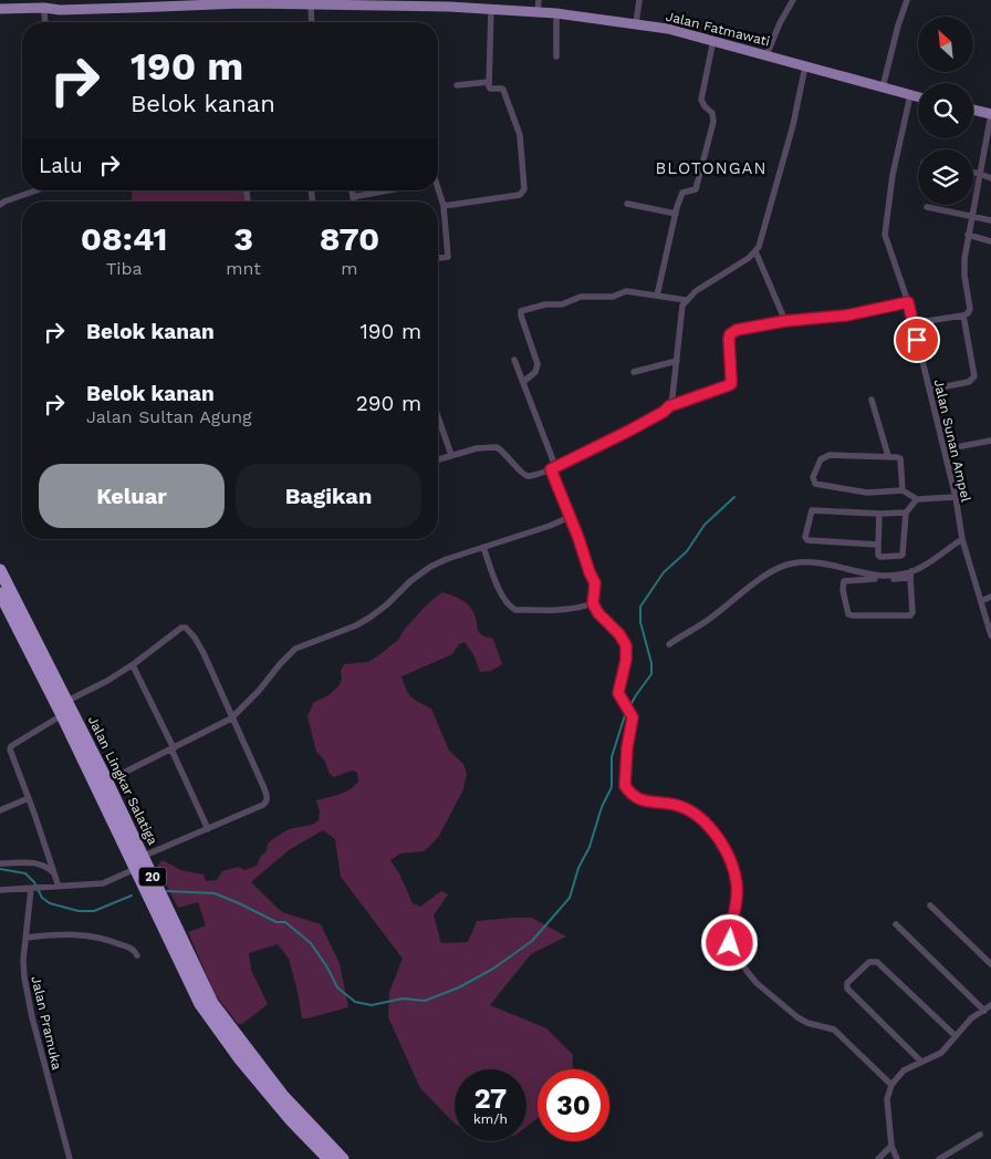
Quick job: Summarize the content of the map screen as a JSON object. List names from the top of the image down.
{
  "streets": {
    "highway": ["Jalan Lingkar Salatiga", "20"],
    "main road": ["Jalan Fatmawati"],
    "street": ["Jalan Sunan Ampel", "Jalan Pramuka"]
  },
  "crossings": [
    ["Jalan Fatmawati", "Jalan Sunan Ampel"]
  ],
  "districts": ["BLOTONGAN"],
  "north": "top left",
  "page": {
    "turn": ["190 m", "Belok kanan"],
    "then": "Lalu",
    "eta": [
      "08:41",
      "Tiba",
      "3",
      "mnt",
      "870",
      "m"
    ],
    "list": [
      {
        "name": "Belok kanan",
        "value": "190 m"
      },
      {
        "name": "Belok kanan",
        "note": "Jalan Sultan Agung",
        "value": "290 m"
      }
    ],
    "buttons": ["Keluar", "Bagikan"],
    "speed": "27 km/h",
    "limit": "30"
  }
}
